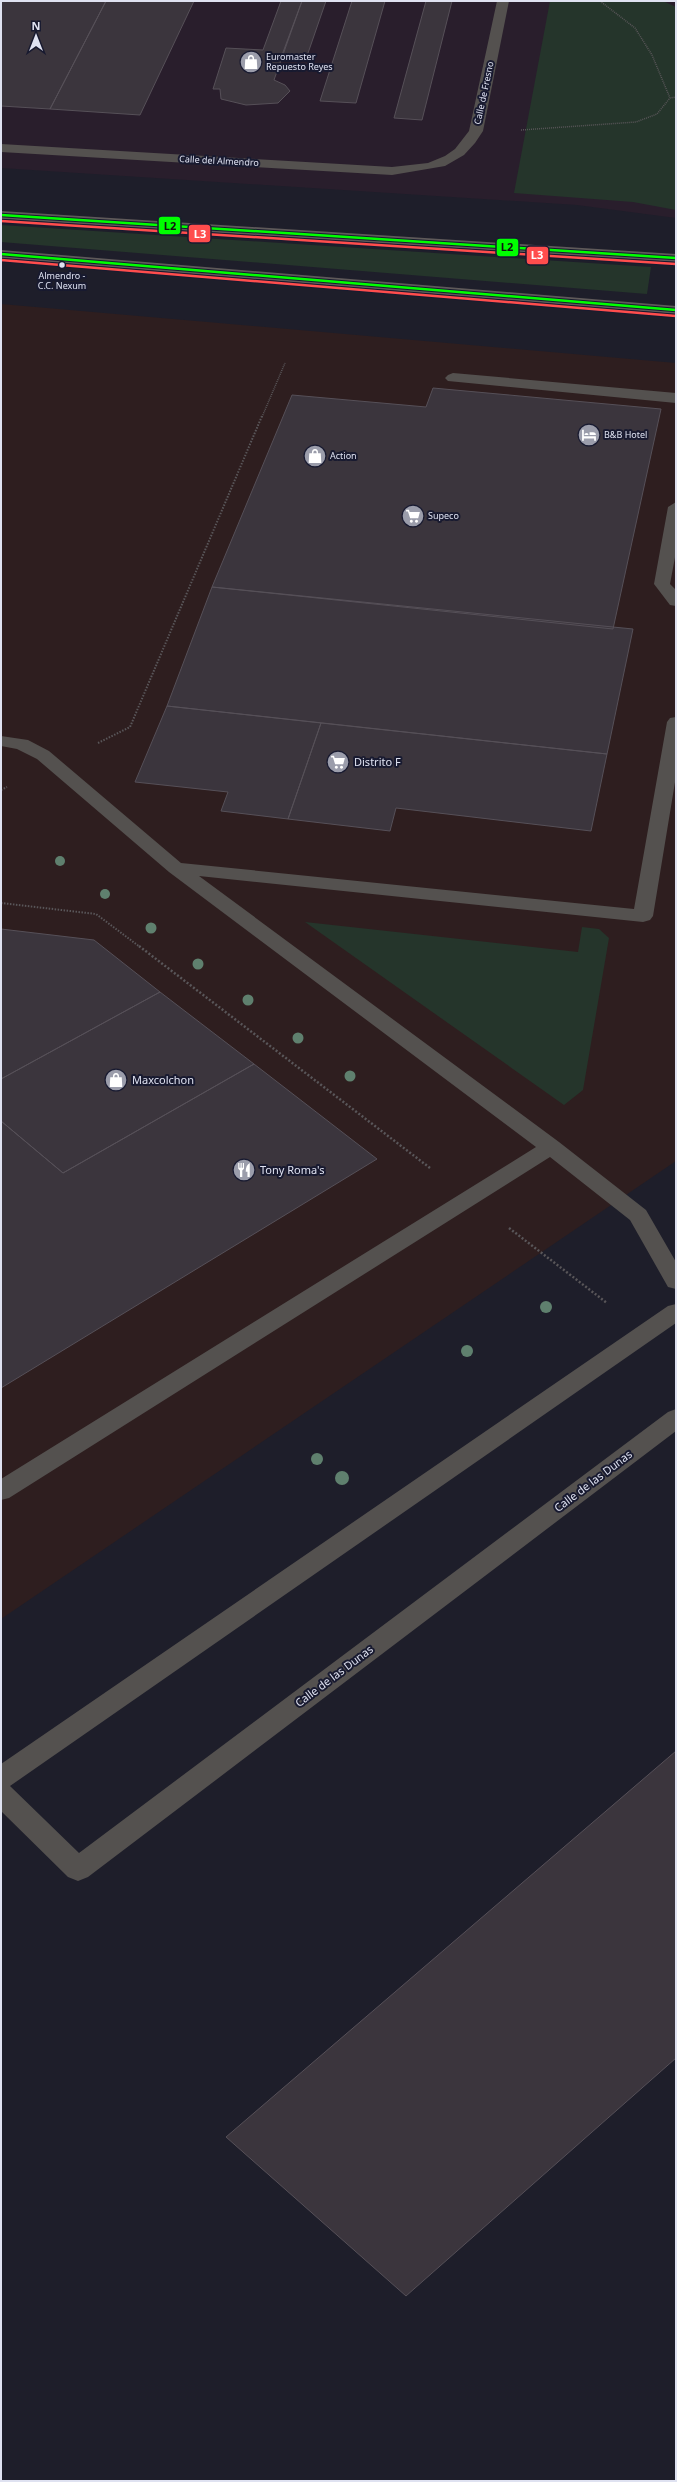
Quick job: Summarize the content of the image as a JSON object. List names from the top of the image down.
{
  "streets": {
    "street": ["Calle de Fresno", "Calle del Almendro", "Calle de las Dunas"]
  },
  "crossings": [
    ["Calle de Fresno", "Calle del Almendro"]
  ],
  "places": {
    "shop": ["Euromaster Repuesto Reyes", "Action", "Maxcolchon"],
    "other": ["Almendro - C.C. Nexum"],
    "hotel": ["B&B Hotel"],
    "supermarket": ["Supeco", "Distrito F"],
    "restaurant": ["Tony Roma's"]
  },
  "lines": ["transit line L2", "transit line L3"],
  "north": "top"
}
